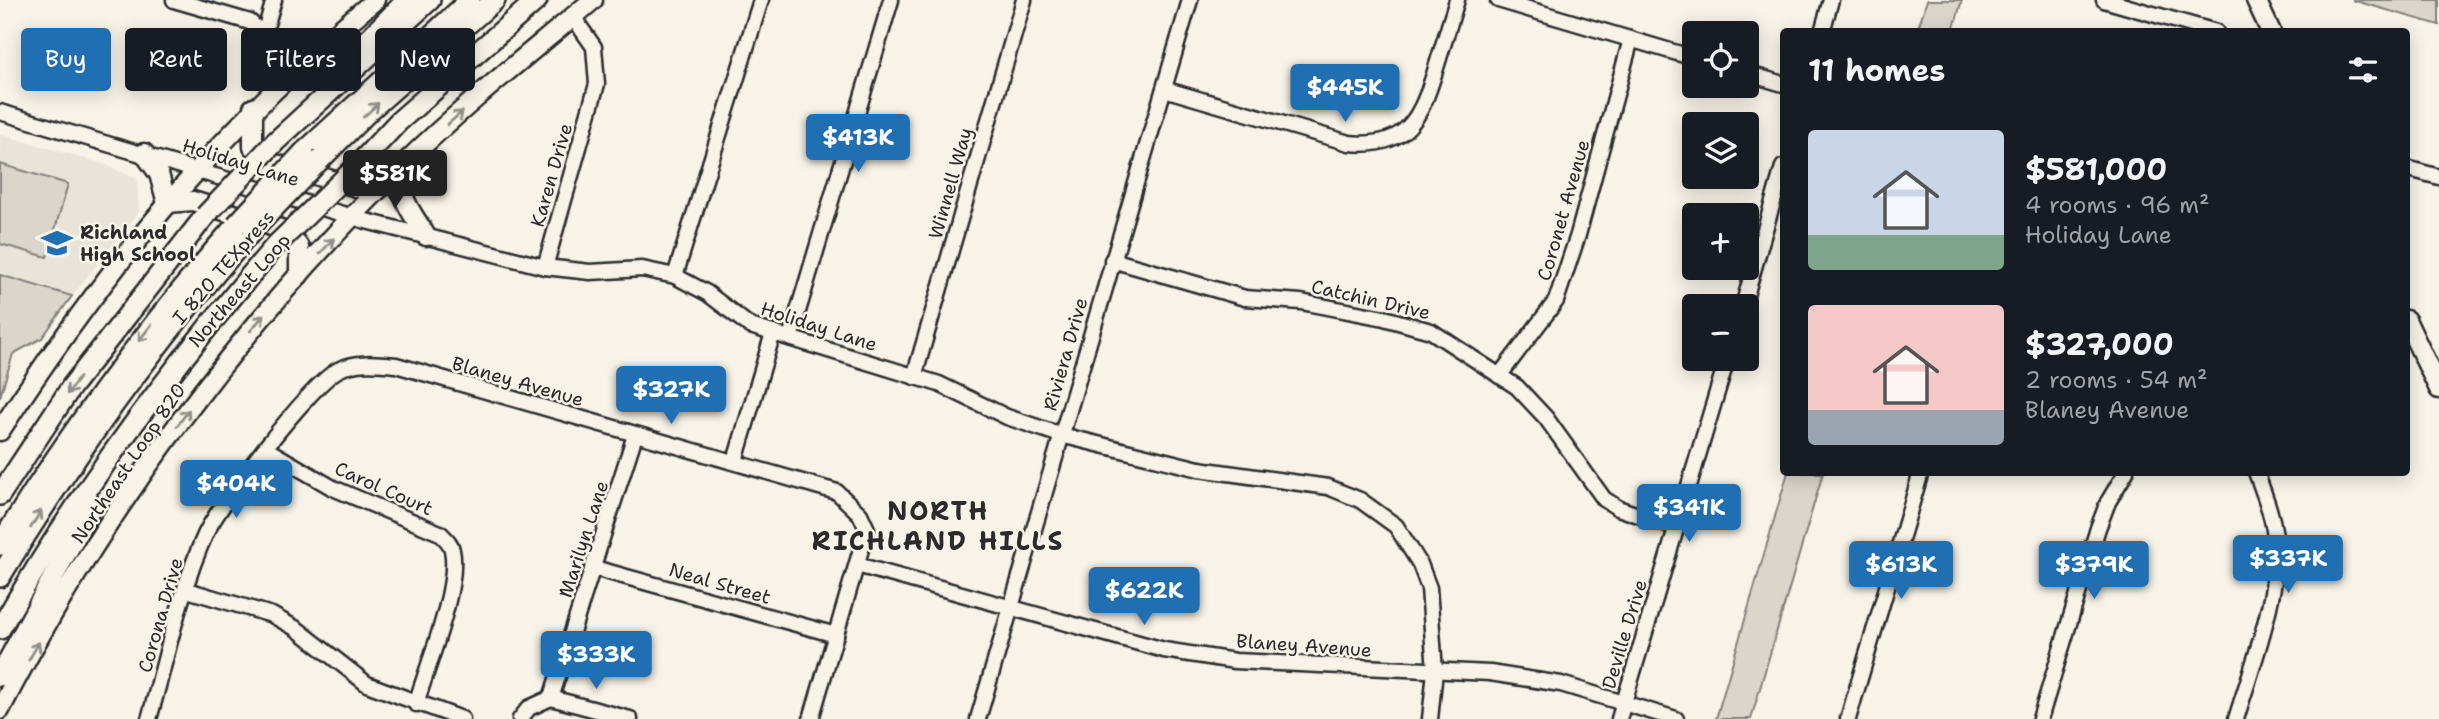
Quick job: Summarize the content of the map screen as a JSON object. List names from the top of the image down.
{
  "streets": {
    "highway": ["I 820 TEXpress", "Northeast Loop"],
    "main road": ["Northeast Loop 820"],
    "street": [
      "Holiday Lane",
      "Karen Drive",
      "Winnell Way",
      "Coronet Avenue",
      "Catchin Drive",
      "Riviera Drive",
      "Blaney Avenue",
      "Carol Court",
      "Marilyn Lane",
      "Neal Street",
      "Corona Drive",
      "Deville Drive"
    ]
  },
  "crossings": [
    ["Holiday Lane", "Karen Drive"],
    ["Holiday Lane", "Winnell Way"],
    ["Holiday Lane", "Riviera Drive"],
    ["Holiday Lane", "Blaney Avenue"],
    ["Holiday Lane", "Northeast Loop 820"],
    ["Karen Drive", "Northeast Loop 820"],
    ["Coronet Avenue", "Catchin Drive"],
    ["Catchin Drive", "Riviera Drive"],
    ["Catchin Drive", "Deville Drive"],
    ["Riviera Drive", "Blaney Avenue"],
    ["Blaney Avenue", "Marilyn Lane"],
    ["Blaney Avenue", "Corona Drive"],
    ["Blaney Avenue", "Deville Drive"],
    ["Carol Court", "Corona Drive"],
    ["Marilyn Lane", "Neal Street"]
  ],
  "districts": ["NORTH RICHLAND HILLS"],
  "places": {
    "school or university": ["Richland High School"]
  },
  "page": {
    "map_buttons": ["+", "−"],
    "chip": [
      "Buy",
      "Rent",
      "Filters",
      "New"
    ],
    "heading": "11 homes",
    "price": [
      "$445K",
      "$413K",
      "$581K",
      "$327K",
      "$404K",
      "$341K",
      "$337K",
      "$613K",
      "$379K",
      "$622K",
      "$333K"
    ],
    "list": [
      {
        "name": "$581,000",
        "note": "4 rooms · 96 m² · Holiday Lane"
      },
      {
        "name": "$327,000",
        "note": "2 rooms · 54 m² · Blaney Avenue"
      }
    ]
  }
}
